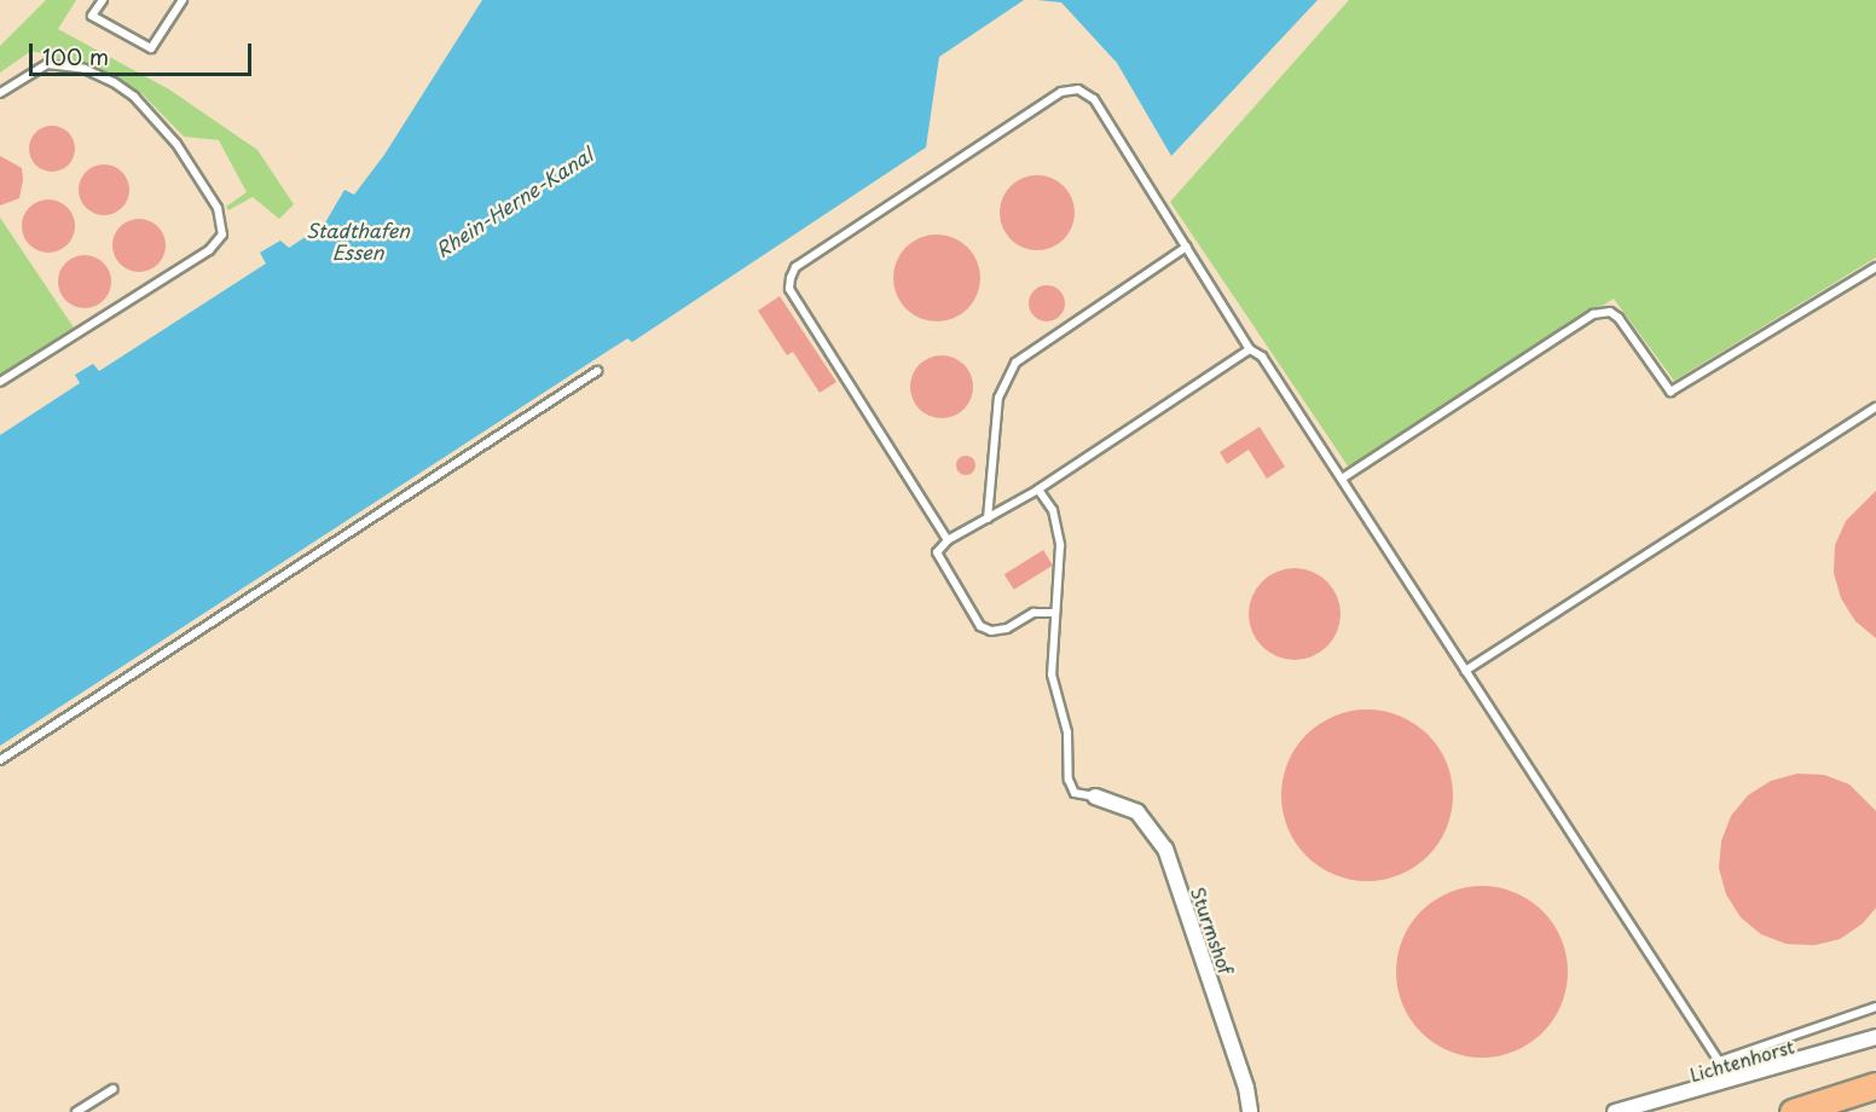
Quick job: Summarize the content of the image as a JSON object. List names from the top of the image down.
{
  "streets": {
    "street": ["Sturmshof", "Lichtenhorst"]
  },
  "water": ["Rhein-Herne-Kanal", "Stadthafen Essen"],
  "scale_bar": "100 m"
}
